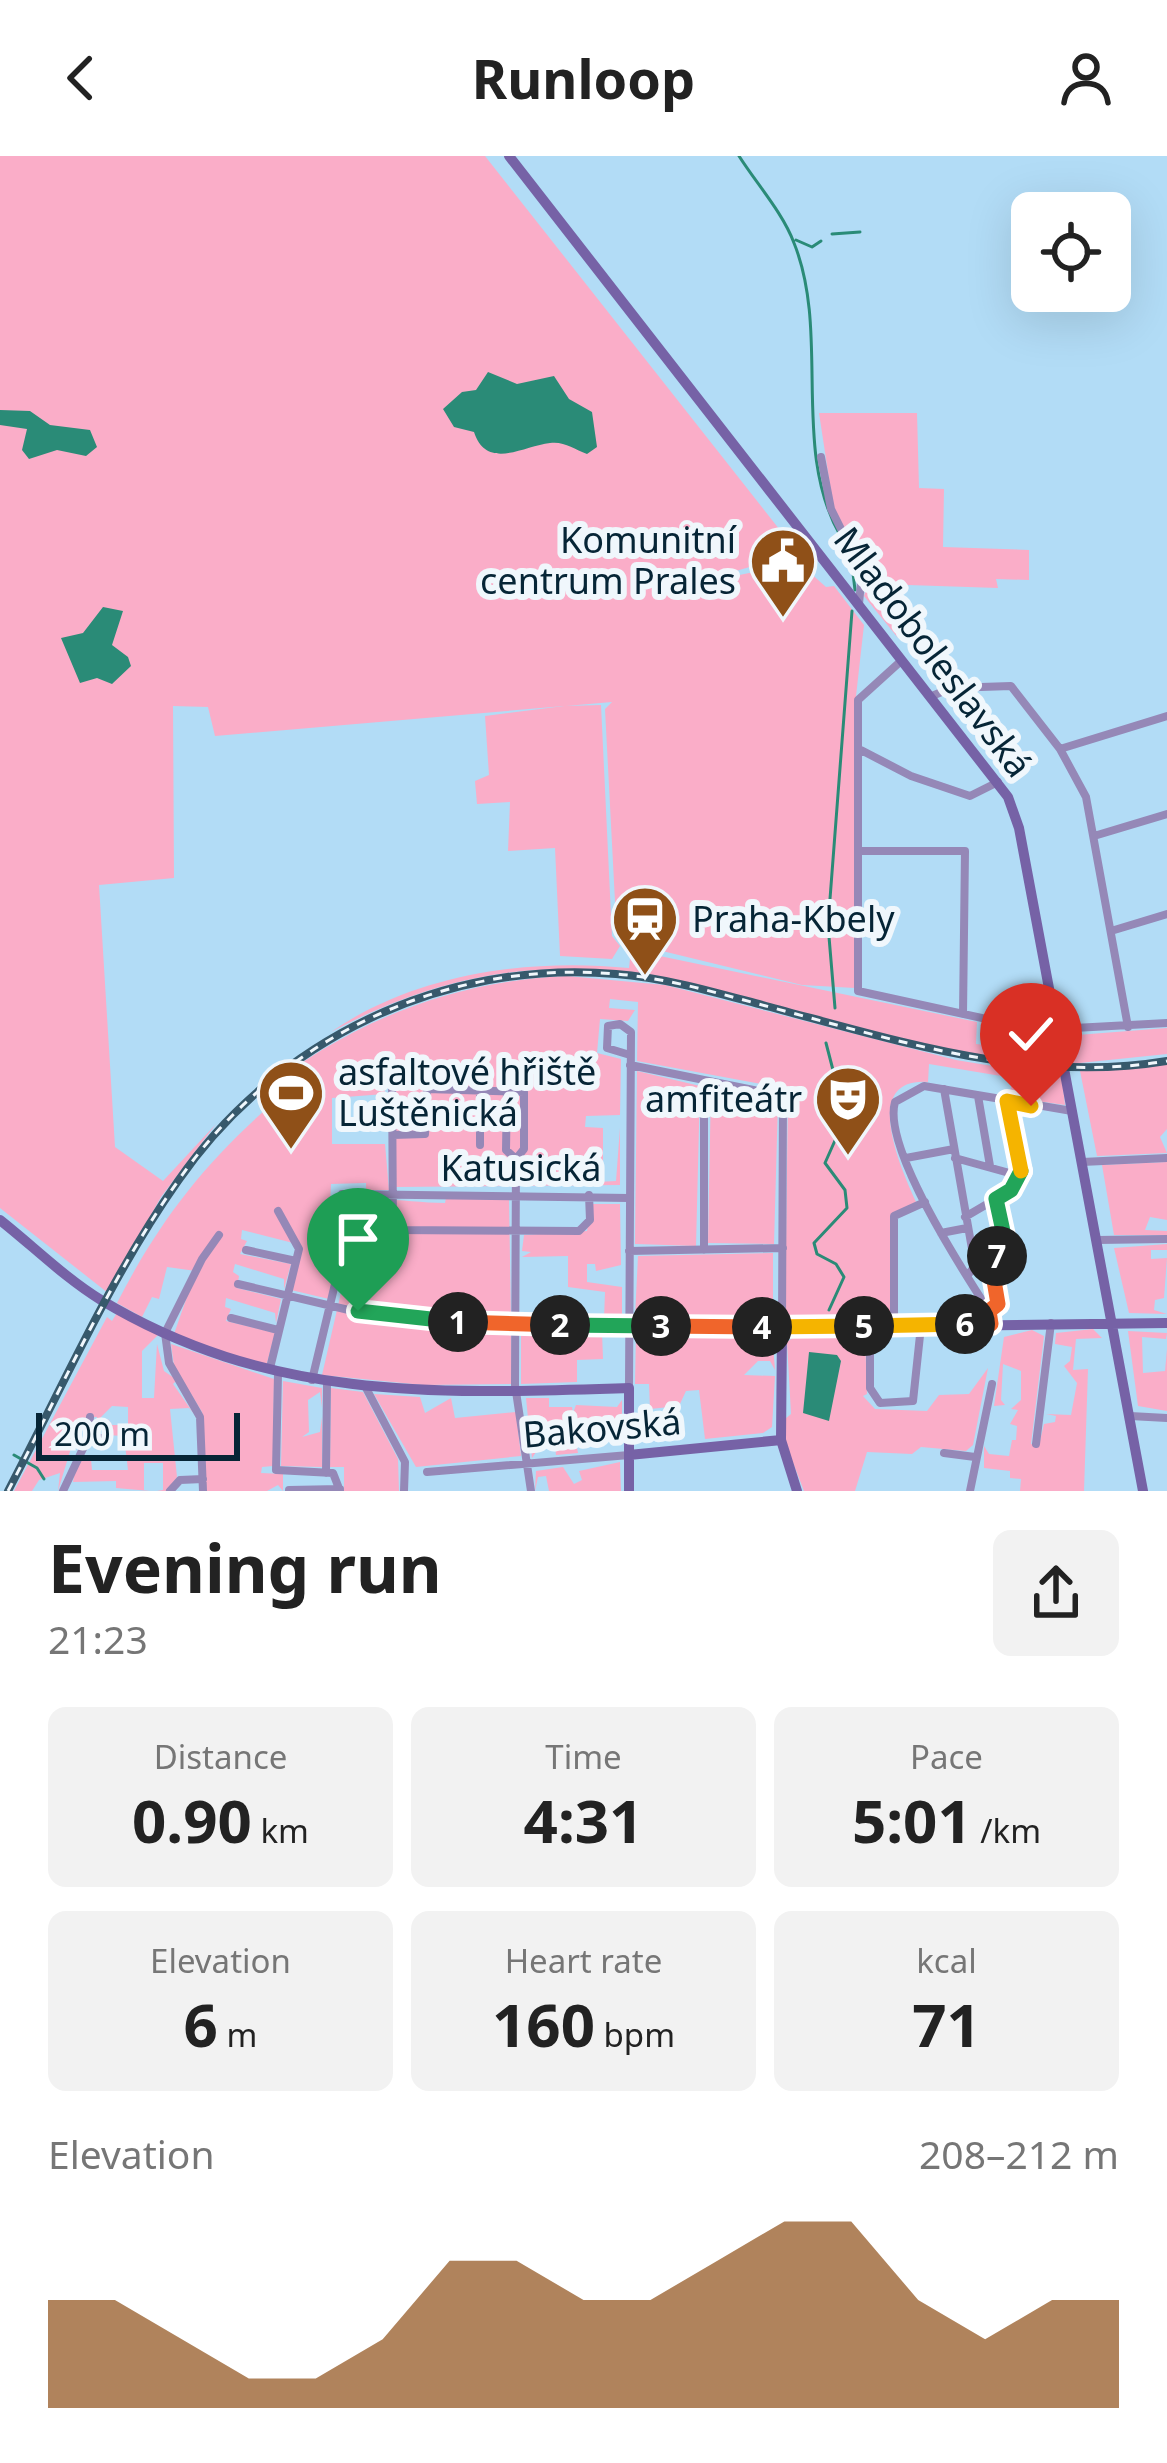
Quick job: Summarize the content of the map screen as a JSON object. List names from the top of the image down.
{
  "streets": {
    "main road": ["Mladoboleslavská", "Bakovská"],
    "street": ["Katusická"]
  },
  "places": {
    "public building": ["Komunitní centrum Prales"],
    "station": ["Praha-Kbely"],
    "sports": ["asfaltové hřiště Luštěnická"],
    "theatre": ["amfiteátr"]
  },
  "scale_bar": "200 m",
  "page": {
    "header": "Runloop",
    "pins": [
      "7",
      "1",
      "6",
      "2",
      "3",
      "5",
      "4"
    ],
    "scale": "200 m",
    "heading": ["Evening run", "21:23"],
    "stats": [
      ["Distance", "0.90 km"],
      ["Time", "4:31"],
      ["Pace", "5:01 /km"],
      ["Elevation", "6 m"],
      ["Heart rate", "160 bpm"],
      ["kcal", "71"]
    ],
    "chart": ["Elevation", "208–212 m"]
  }
}
